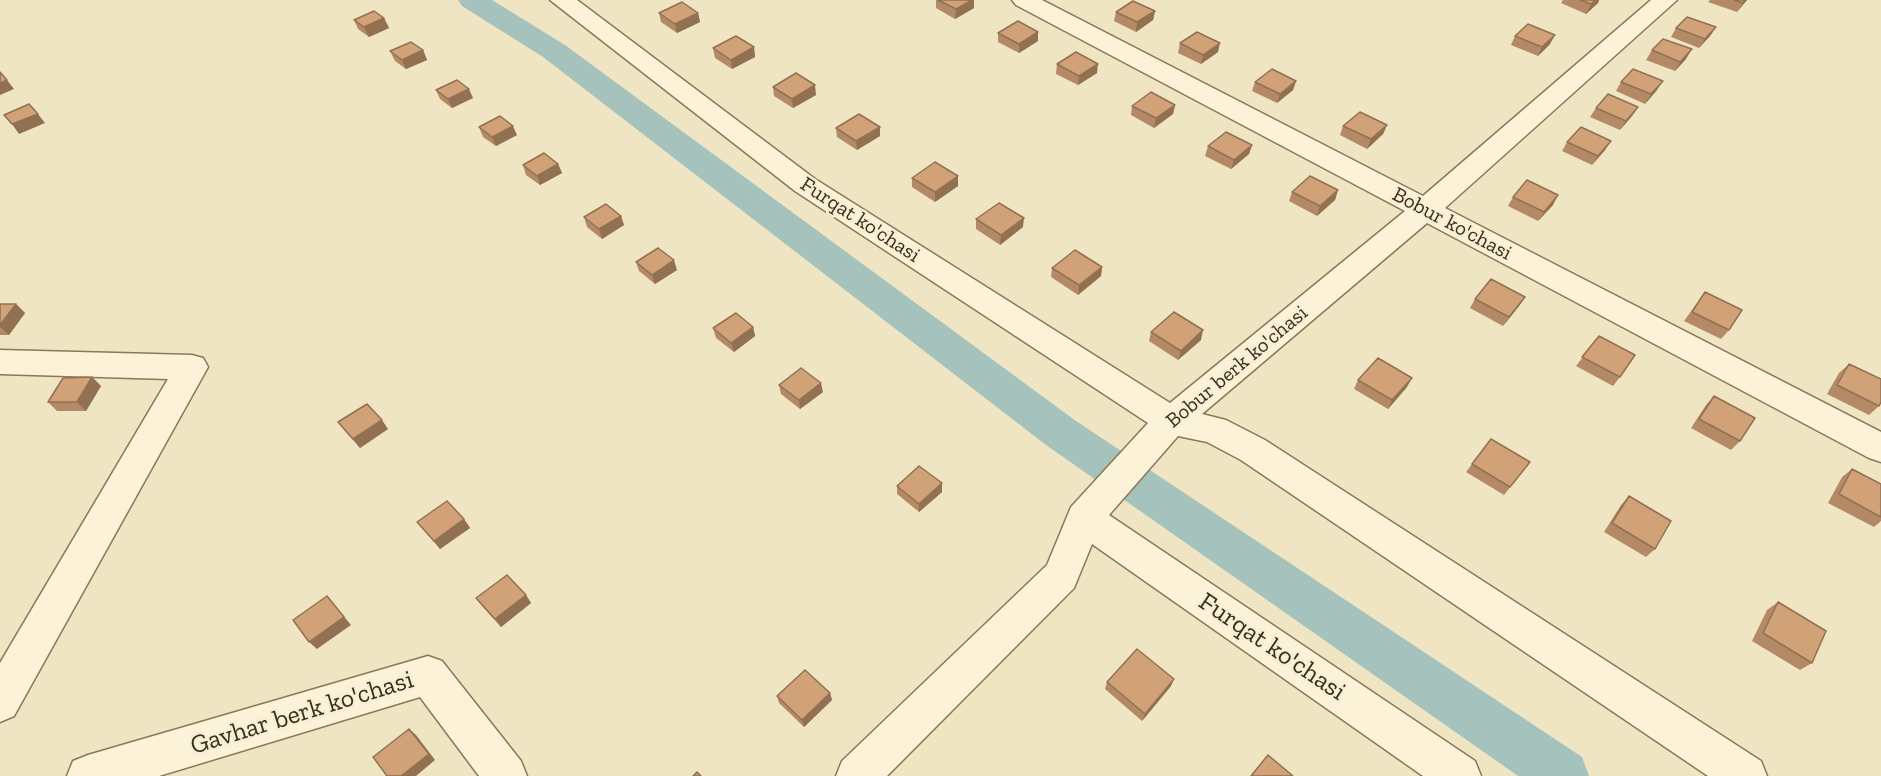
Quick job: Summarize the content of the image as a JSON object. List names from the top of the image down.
{
  "streets": {
    "street": [
      "Furqat ko'chasi",
      "Bobur ko'chasi",
      "Bobur berk ko'chasi",
      "Gavhar berk ko'chasi"
    ]
  },
  "crossings": [
    ["Furqat ko'chasi", "Bobur berk ko'chasi"],
    ["Bobur ko'chasi", "Bobur berk ko'chasi"]
  ]
}
